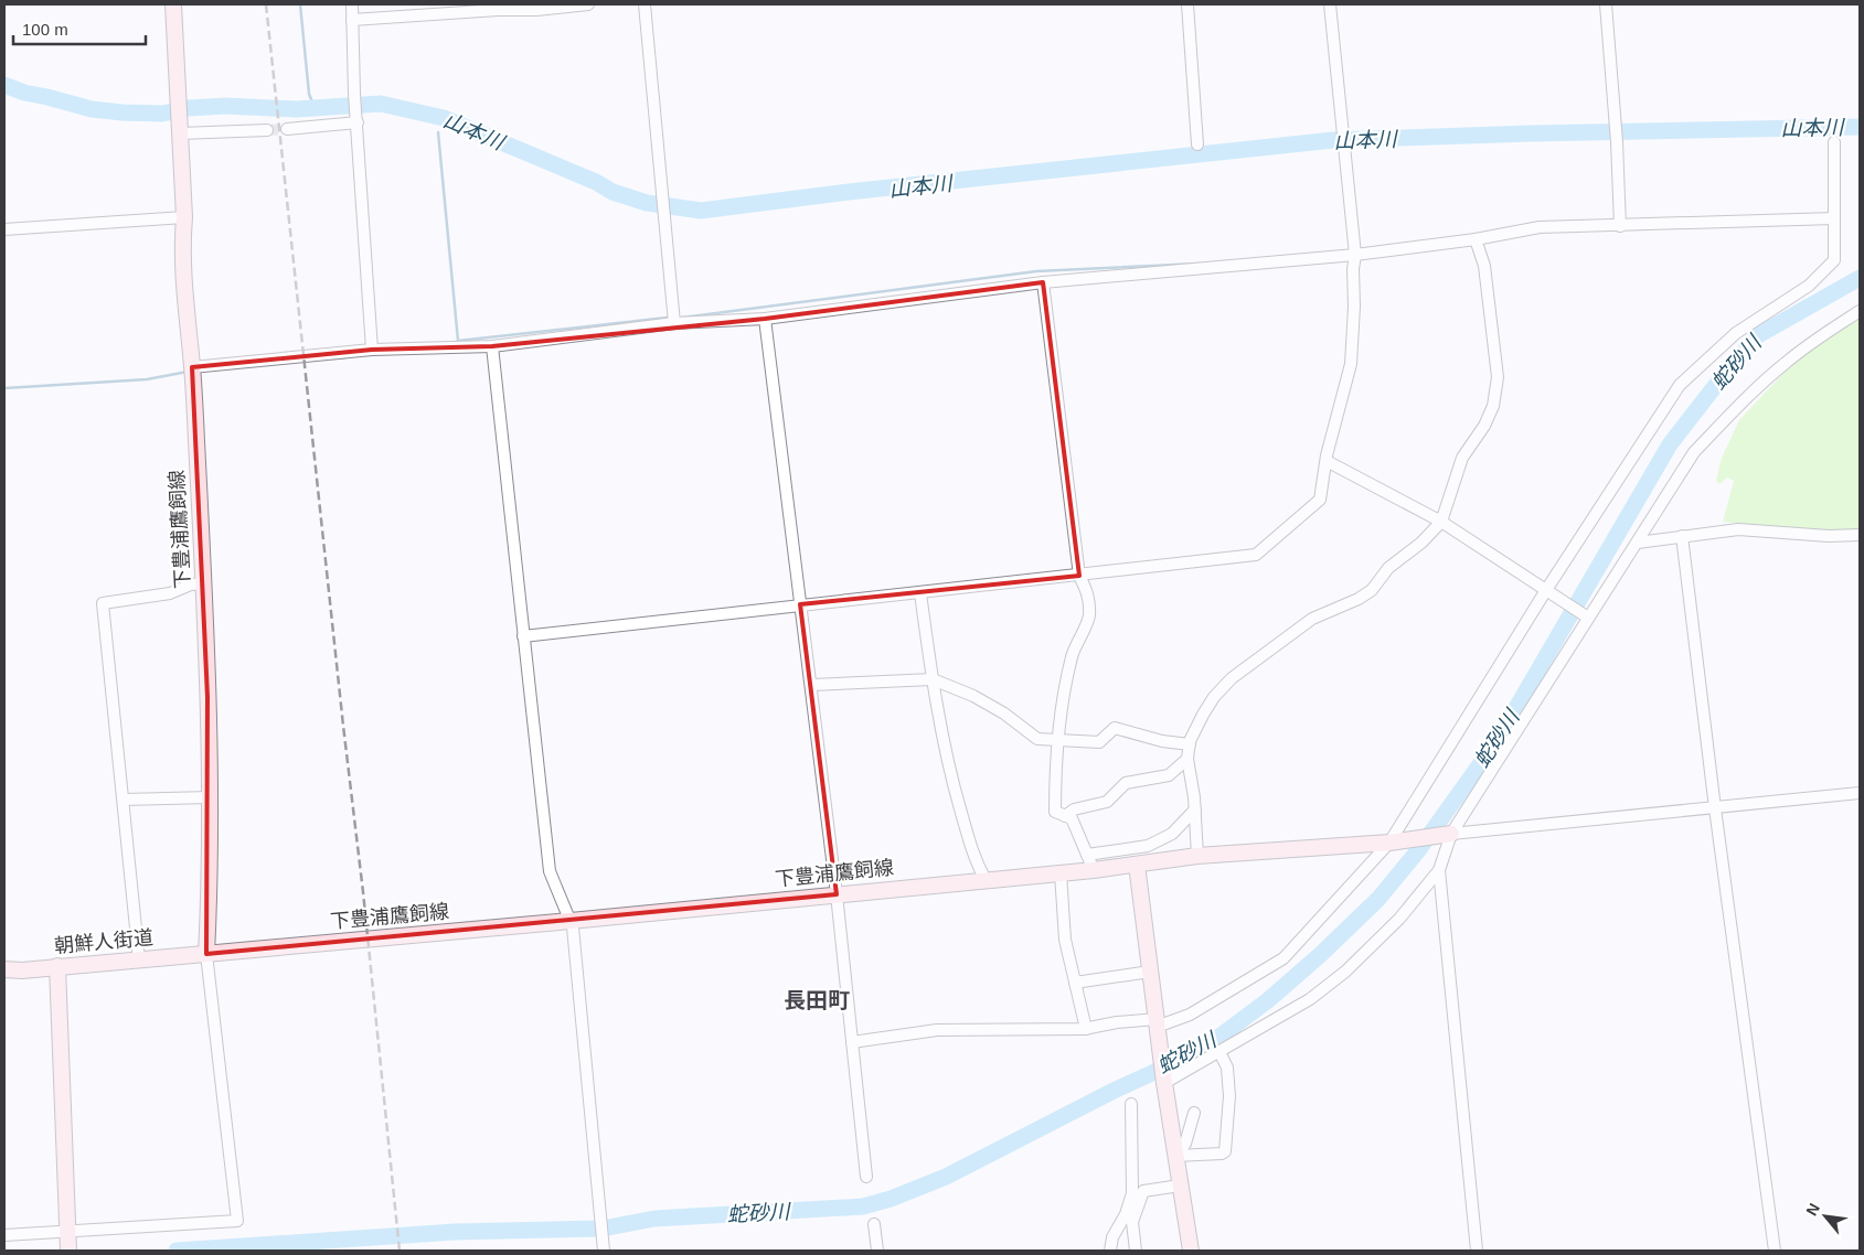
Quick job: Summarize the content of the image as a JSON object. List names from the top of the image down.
{
  "streets": {
    "main road": ["下豊浦鷹飼線", "朝鮮人街道"]
  },
  "crossings": [
    ["下豊浦鷹飼線", "朝鮮人街道"]
  ],
  "districts": ["長田町"],
  "water": ["山本川", "蛇砂川"],
  "scale_bar": "100 m",
  "north": "top left"
}
